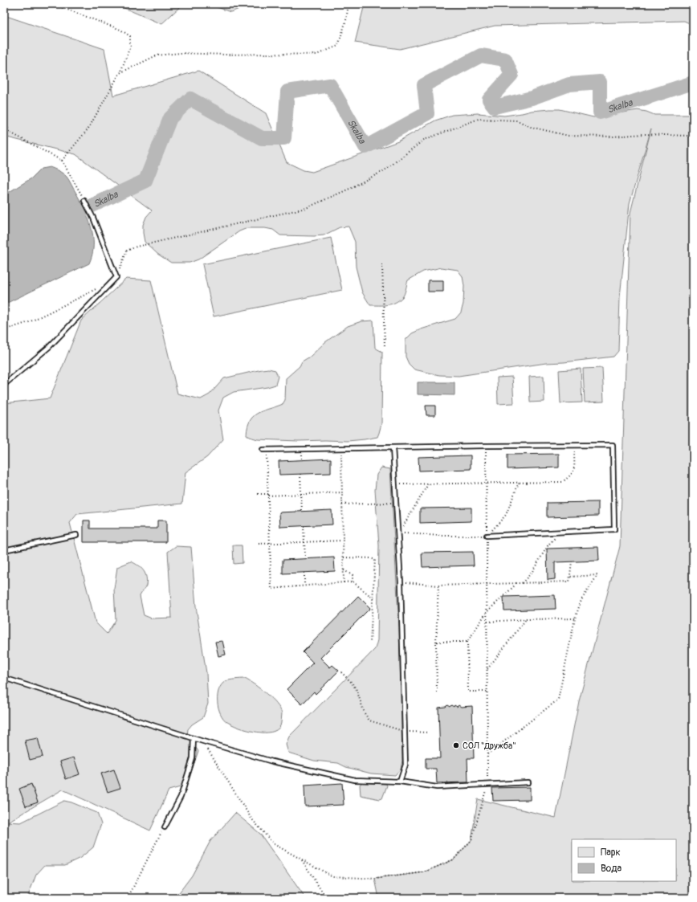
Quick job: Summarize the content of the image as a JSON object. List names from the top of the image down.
{
  "water": ["Skalba"],
  "places": ["СОЛ \"Дружба\""],
  "legend": ["Парк", "Вода"]
}
